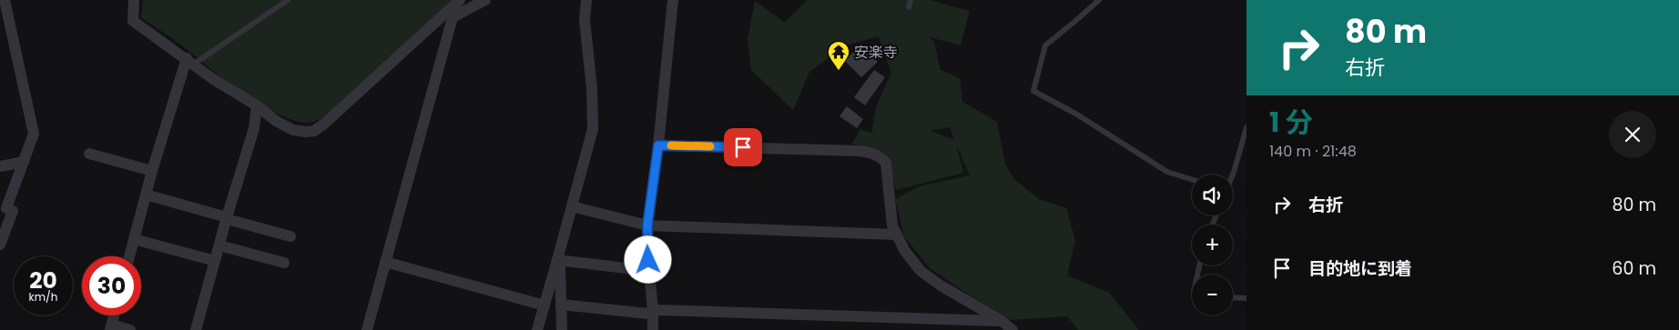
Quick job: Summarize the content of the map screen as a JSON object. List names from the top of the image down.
{
  "places": {
    "temple": ["安楽寺"]
  },
  "page": {
    "turn": ["80 m", "右折"],
    "heading": ["1 分", "140 m · 21:48"],
    "list": [
      {
        "name": "右折",
        "value": "80 m"
      },
      {
        "name": "目的地に到着",
        "value": "60 m"
      }
    ],
    "map_buttons": ["+", "−"],
    "speed": "20 km/h",
    "limit": "30"
  }
}
